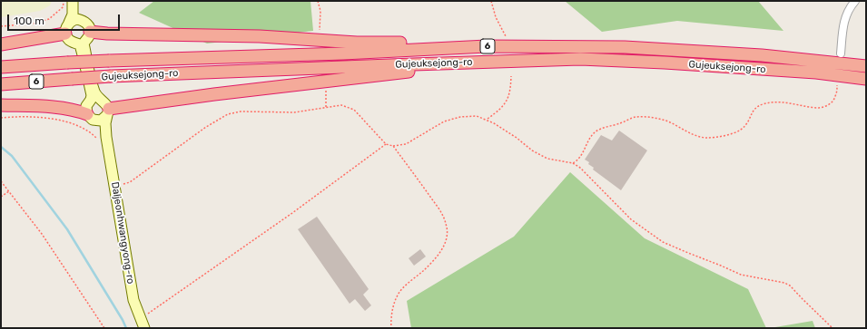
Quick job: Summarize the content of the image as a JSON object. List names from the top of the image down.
{
  "streets": {
    "highway": ["6", "Gujeuksejong-ro"],
    "main road": ["Daljeonhwangyong-ro"]
  },
  "scale_bar": "100 m"
}
